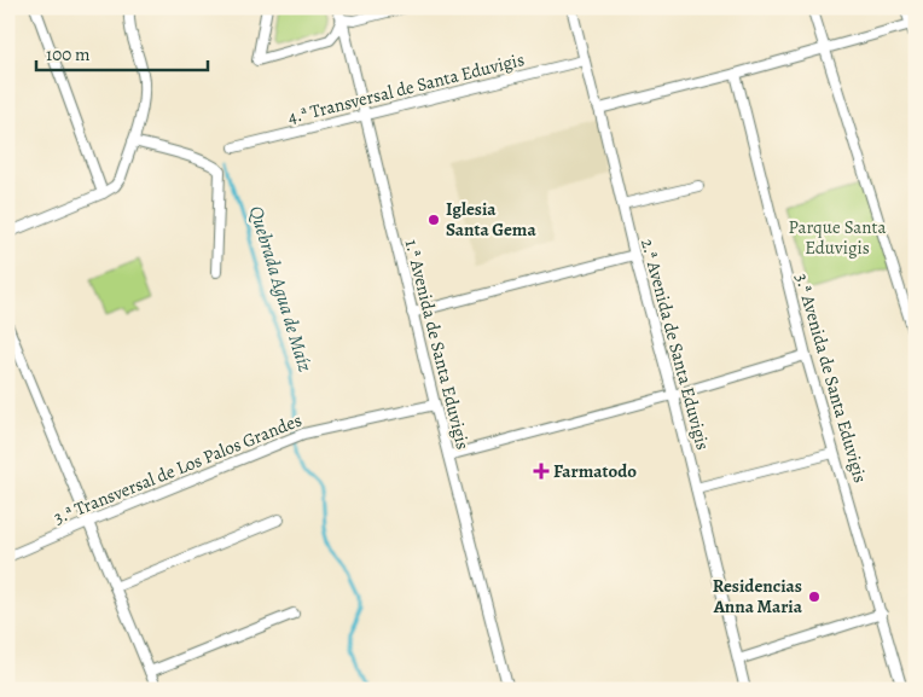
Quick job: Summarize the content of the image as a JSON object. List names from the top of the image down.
{
  "streets": {
    "street": [
      "4.ª Transversal de Santa Eduvigis",
      "1.ª Avenida de Santa Eduvigis",
      "2.ª Avenida de Santa Eduvigis",
      "3.ª Avenida de Santa Eduvigis",
      "3.ª Transversal de Los Palos Grandes"
    ]
  },
  "crossings": [
    ["4.ª Transversal de Santa Eduvigis", "1.ª Avenida de Santa Eduvigis"],
    ["4.ª Transversal de Santa Eduvigis", "2.ª Avenida de Santa Eduvigis"],
    ["1.ª Avenida de Santa Eduvigis", "3.ª Transversal de Los Palos Grandes"]
  ],
  "water": ["Quebrada Agua de Maíz"],
  "parks": ["Parque Santa Eduvigis"],
  "places": {
    "other": ["Iglesia Santa Gema", "Residencias Anna Maria"],
    "health": ["Farmatodo"]
  },
  "scale_bar": "100 m"
}
